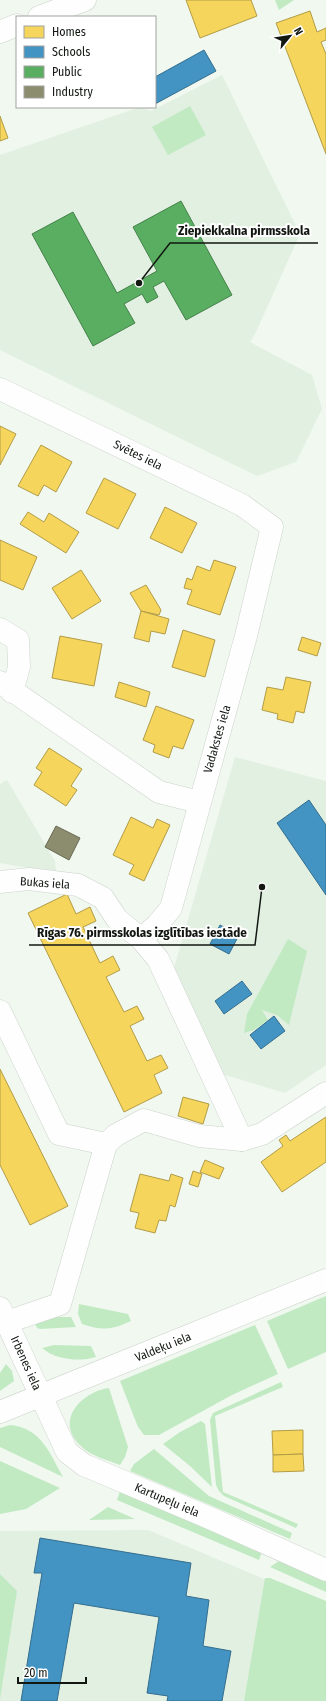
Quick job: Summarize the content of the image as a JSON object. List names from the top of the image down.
{
  "streets": {
    "street": [
      "Svētes iela",
      "Vadakstes iela",
      "Bukas iela",
      "Valdeķu iela",
      "Irbenes iela",
      "Kartupeļu iela"
    ]
  },
  "crossings": [
    ["Svētes iela", "Vadakstes iela"],
    ["Vadakstes iela", "Bukas iela"],
    ["Valdeķu iela", "Irbenes iela"],
    ["Valdeķu iela", "Kartupeļu iela"],
    ["Irbenes iela", "Kartupeļu iela"]
  ],
  "places": ["Ziepiekkalna pirmsskola", "Rīgas 76. pirmsskolas izglītības iestāde"],
  "legend": [
    "Homes",
    "Schools",
    "Public",
    "Industry"
  ],
  "scale_bar": "20 m",
  "north": "top right"
}
